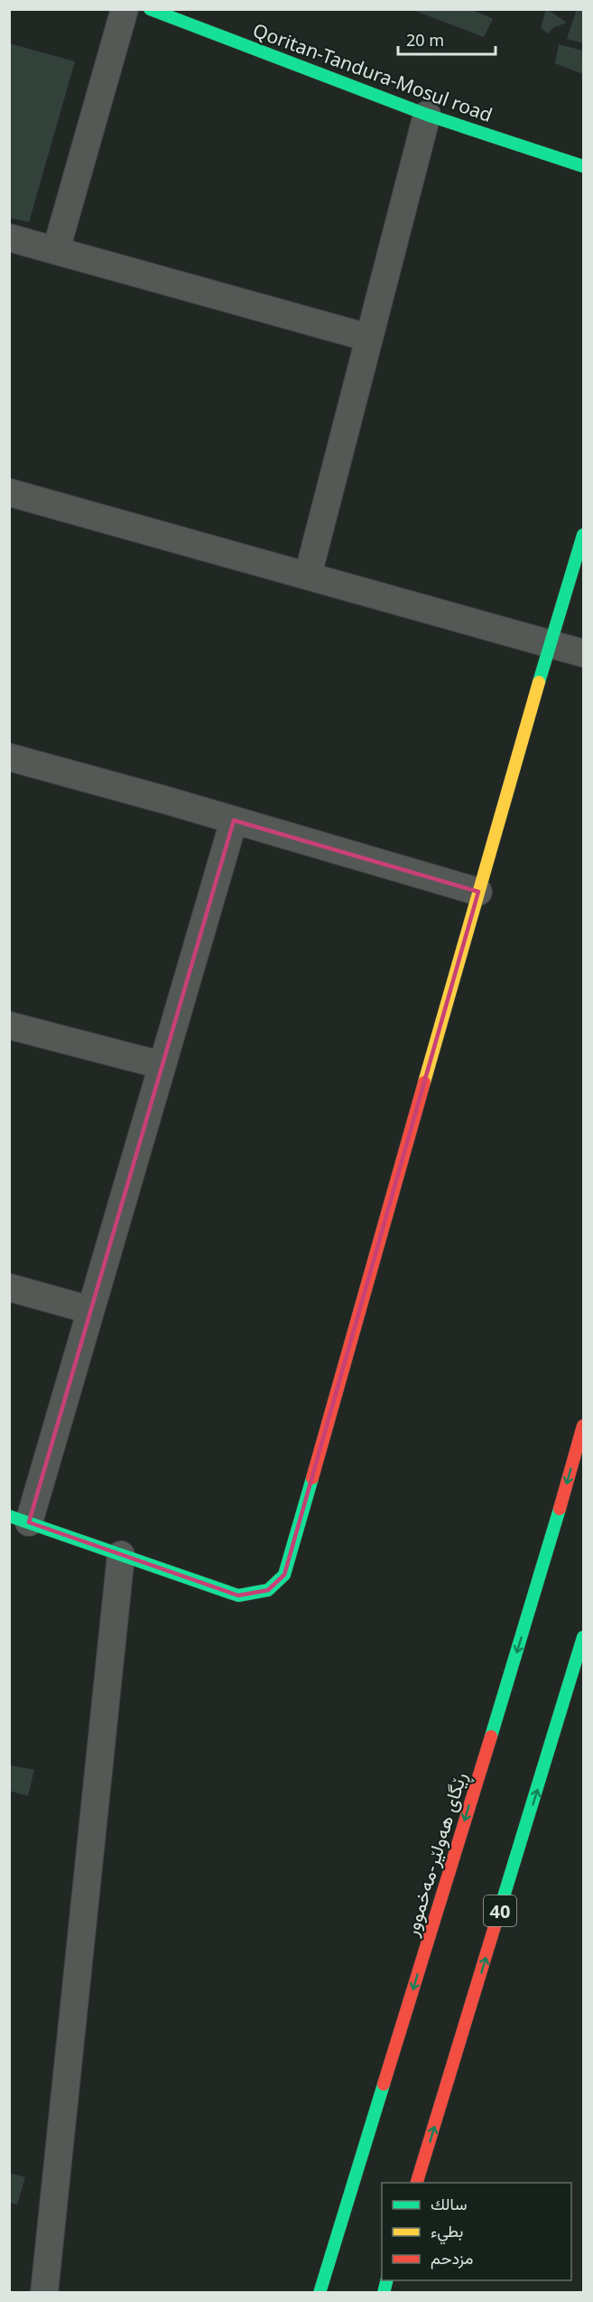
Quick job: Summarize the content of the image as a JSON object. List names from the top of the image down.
{
  "streets": {
    "main road": ["Qoritan-Tandura-Mosul road", "ڕێگای هەولێر-مەخموور", "40"]
  },
  "legend": ["سالك", "بطيء", "مزدحم"],
  "scale_bar": "20 m"
}
